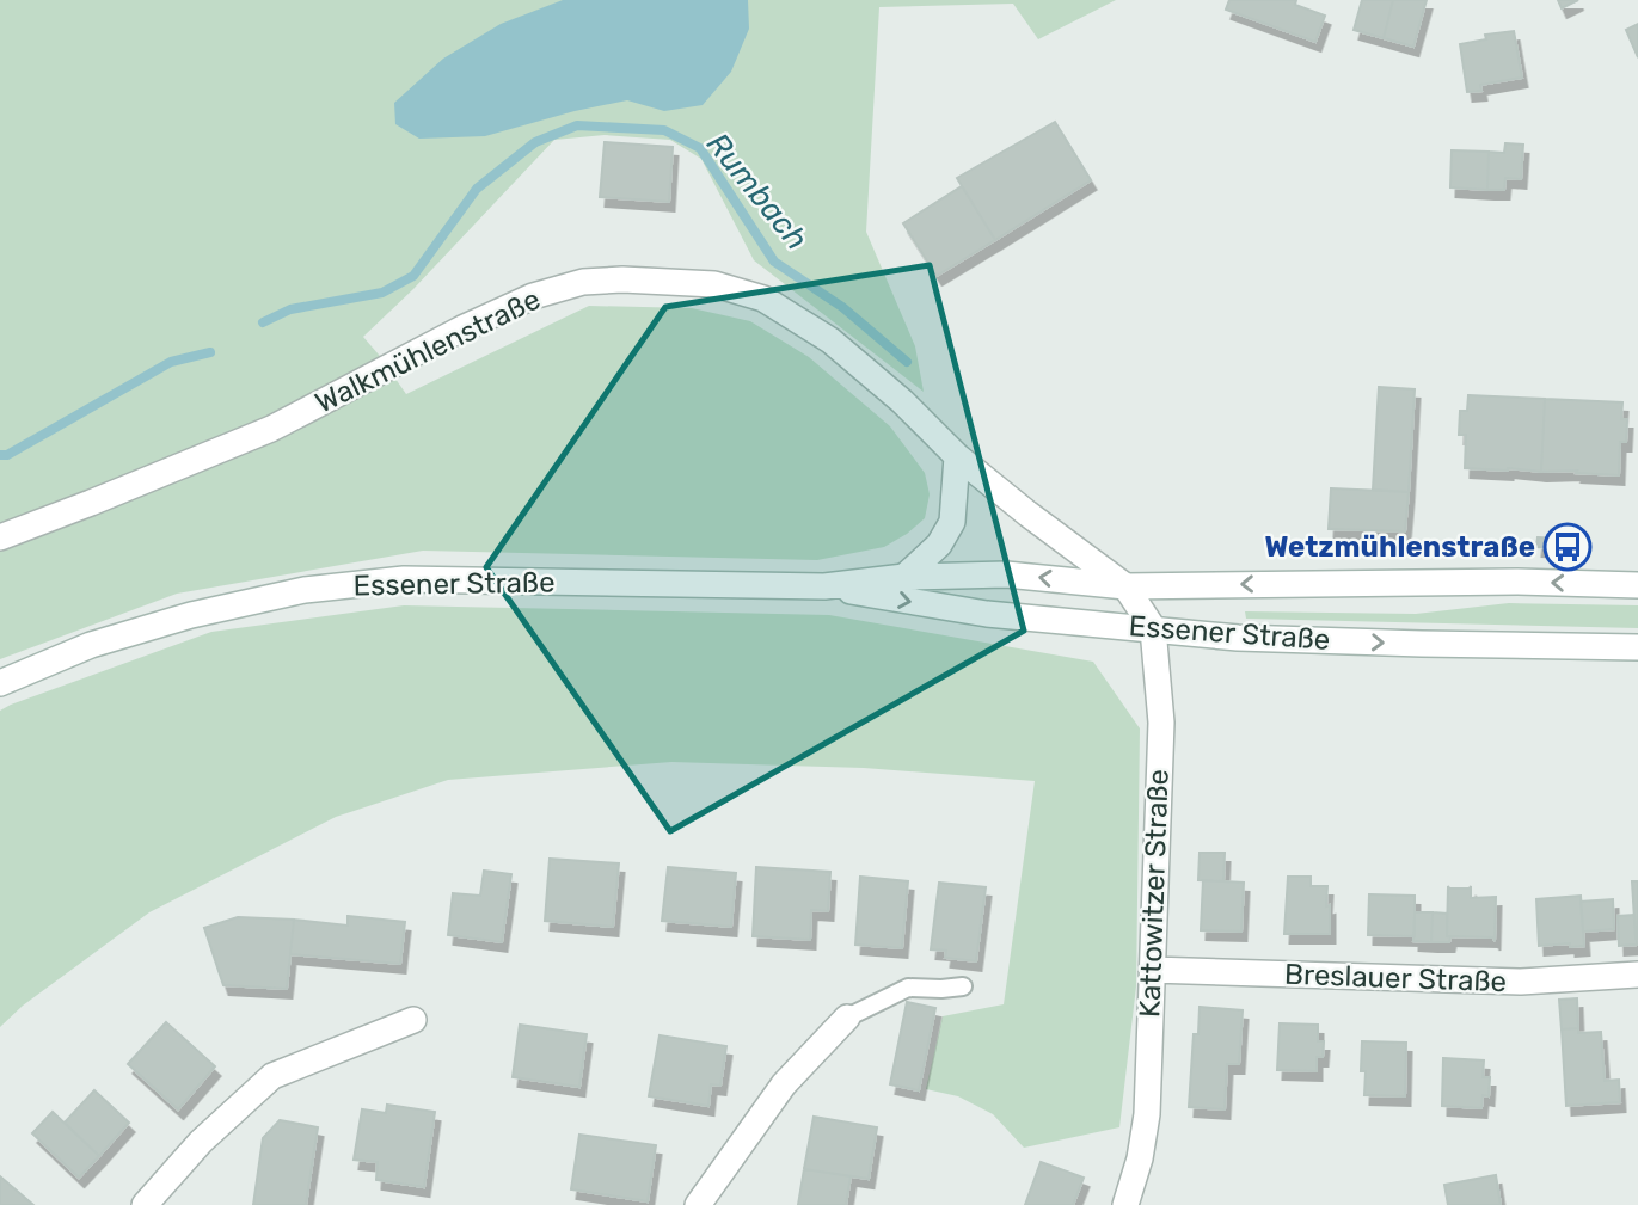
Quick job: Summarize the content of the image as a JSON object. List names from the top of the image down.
{
  "streets": {
    "street": [
      "Walkmühlenstraße",
      "Essener Straße",
      "Kattowitzer Straße",
      "Breslauer Straße"
    ]
  },
  "crossings": [
    ["Walkmühlenstraße", "Essener Straße"],
    ["Walkmühlenstraße", "Kattowitzer Straße"],
    ["Essener Straße", "Kattowitzer Straße"],
    ["Kattowitzer Straße", "Breslauer Straße"]
  ],
  "water": ["Rumbach"],
  "places": {
    "bus stop": ["Wetzmühlenstraße"]
  }
}
